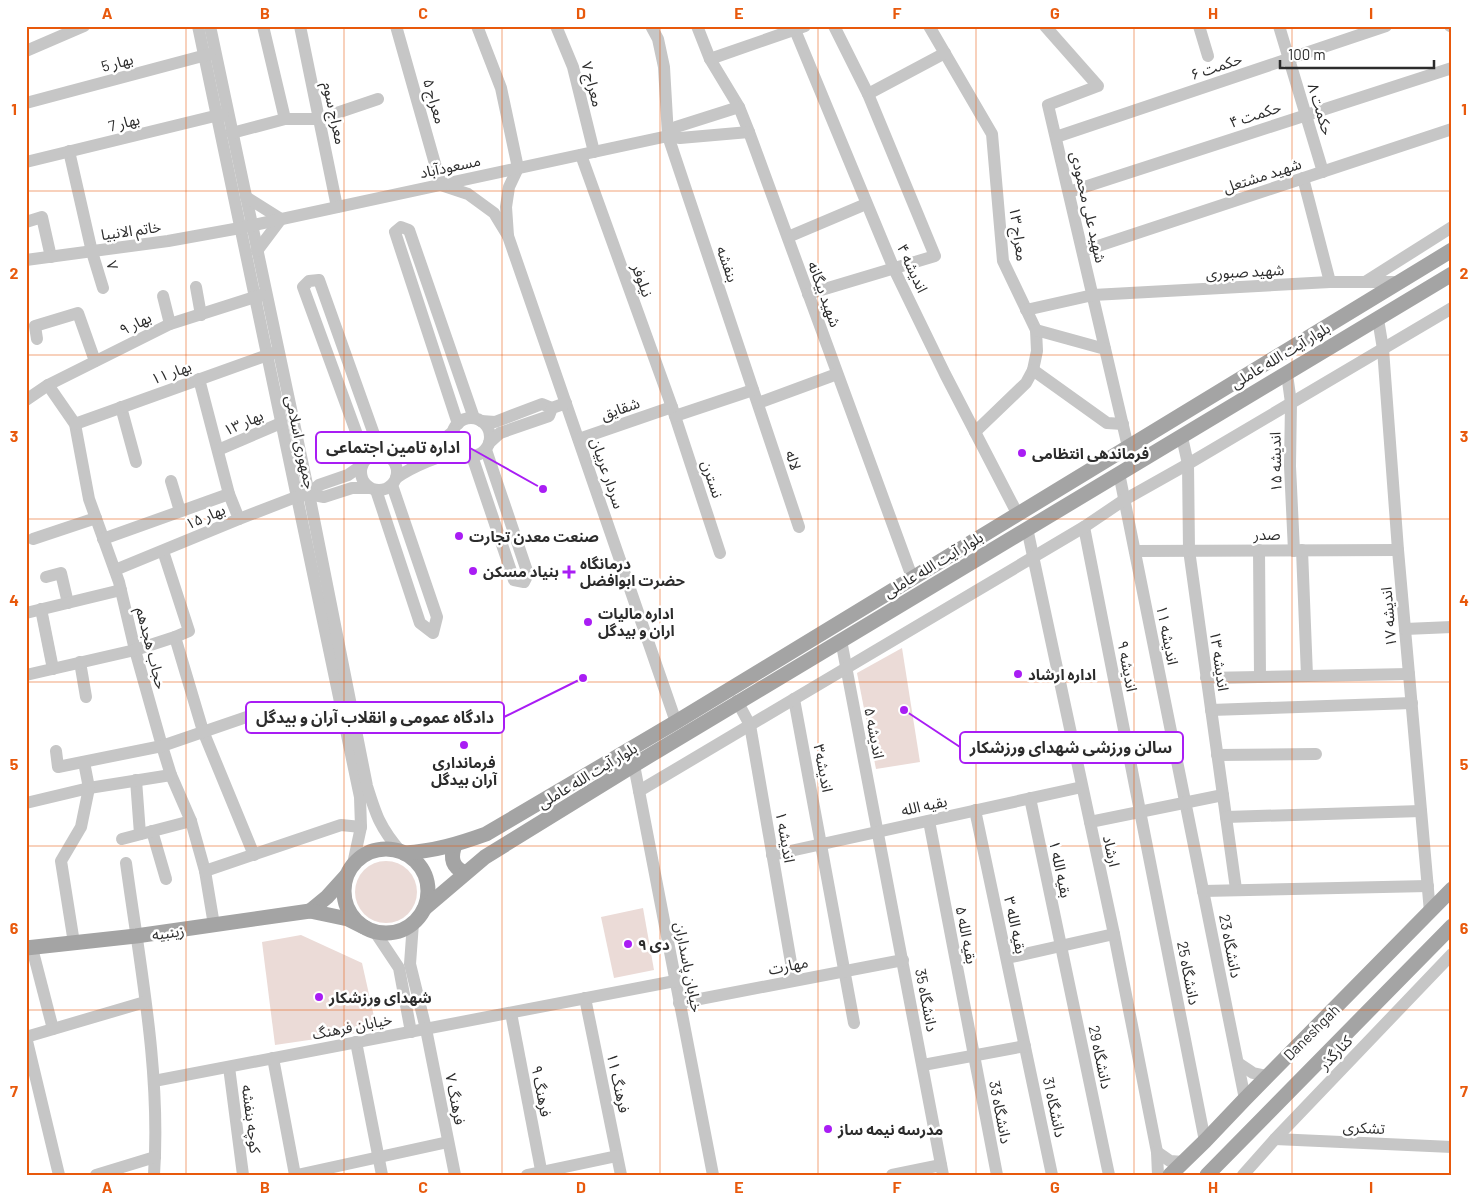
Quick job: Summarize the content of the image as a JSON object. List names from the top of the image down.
{
  "streets": {
    "main road": ["بلوار آیت‌ الله عاملی", "زینبیه", "Daneshgah"],
    "street": [
      "بهار 5",
      "حکمت ۶",
      "معراج ۷",
      "معراج ۵",
      "حکمت ۸",
      "معراج سوم",
      "حکمت ۴",
      "بهار 7",
      "مسعودآباد",
      "شهید مشتعل",
      "شهید علی محمودی",
      "خاتم الانبیا",
      "معراج ۱۳",
      "بنفشه",
      "۷",
      "اندیشه ۴",
      "شهید صبوری",
      "نیلوفر",
      "شهید بیگانه",
      "بهار ۹",
      "بهار ۱۱",
      "شقایق",
      "بهار ۱۳",
      "جمهوری اسلامی",
      "لاله",
      "اندیشه ۱۵",
      "سردار عربیان",
      "نسترن",
      "بهار ۱۵",
      "صدر",
      "اندیشه ۱۷",
      "اندیشه ۱۱",
      "حجاب هجدهم",
      "اندیشه ۱۳",
      "اندیشه ۹",
      "اندیشه ۵",
      "اندیشه۳",
      "بقیه الله",
      "اندیشه ۱",
      "ارشاد",
      "بقیه الله ۱",
      "بقیه الله ۳",
      "بقیه الله ۵",
      "دانشگاه 23",
      "مهارت",
      "خیابان پاسداران",
      "دانشگاه 25",
      "دانشگاه 35",
      "خیابان فرهنگ",
      "کنارگذر",
      "دانشگاه 29",
      "فرهنگ ۱۱",
      "فرهنگ ۹",
      "فرهنگ ۷",
      "دانشگاه 31",
      "دانشگاه 33",
      "کوچه بنفشه",
      "تشکری"
    ]
  },
  "crossings": [
    ["بهار 5", "جمهوری اسلامی"],
    ["حکمت ۶", "حکمت ۸"],
    ["حکمت ۶", "شهید علی محمودی"],
    ["معراج ۷", "مسعودآباد"],
    ["معراج ۷", "نیلوفر"],
    ["معراج ۵", "مسعودآباد"],
    ["حکمت ۸", "حکمت ۴"],
    ["حکمت ۸", "شهید مشتعل"],
    ["معراج سوم", "مسعودآباد"],
    ["حکمت ۴", "شهید علی محمودی"],
    ["بهار 7", "۷"],
    ["بهار 7", "جمهوری اسلامی"],
    ["مسعودآباد", "خاتم الانبیا"],
    ["مسعودآباد", "بنفشه"],
    ["مسعودآباد", "نیلوفر"],
    ["مسعودآباد", "شهید بیگانه"],
    ["مسعودآباد", "جمهوری اسلامی"],
    ["شهید مشتعل", "شهید علی محمودی"],
    ["شهید علی محمودی", "شهید صبوری"],
    ["شهید علی محمودی", "بلوار آیت‌ الله عاملی"],
    ["خاتم الانبیا", "۷"],
    ["خاتم الانبیا", "جمهوری اسلامی"],
    ["معراج ۱۳", "شهید صبوری"],
    ["بنفشه", "شقایق"],
    ["بنفشه", "لاله"],
    ["اندیشه ۴", "بلوار آیت‌ الله عاملی"],
    ["شهید صبوری", "بلوار آیت‌ الله عاملی"],
    ["نیلوفر", "شقایق"],
    ["نیلوفر", "نسترن"],
    ["شهید بیگانه", "بلوار آیت‌ الله عاملی"],
    ["بهار ۹", "جمهوری اسلامی"],
    ["بهار ۹", "حجاب هجدهم"],
    ["بلوار آیت‌ الله عاملی", "جمهوری اسلامی"],
    ["بلوار آیت‌ الله عاملی", "اندیشه ۱۵"],
    ["بلوار آیت‌ الله عاملی", "سردار عربیان"],
    ["بلوار آیت‌ الله عاملی", "اندیشه ۱۷"],
    ["بلوار آیت‌ الله عاملی", "اندیشه ۱۱"],
    ["بلوار آیت‌ الله عاملی", "اندیشه ۱۳"],
    ["بلوار آیت‌ الله عاملی", "اندیشه ۵"],
    ["بلوار آیت‌ الله عاملی", "اندیشه ۱"],
    ["بلوار آیت‌ الله عاملی", "ارشاد"],
    ["بلوار آیت‌ الله عاملی", "زینبیه"],
    ["بلوار آیت‌ الله عاملی", "خیابان پاسداران"],
    ["بلوار آیت‌ الله عاملی", "فرهنگ ۷"],
    ["بهار ۱۱", "جمهوری اسلامی"],
    ["بهار ۱۱", "حجاب هجدهم"],
    ["شقایق", "سردار عربیان"],
    ["شقایق", "نسترن"],
    ["بهار ۱۳", "جمهوری اسلامی"],
    ["جمهوری اسلامی", "بهار ۱۵"],
    ["جمهوری اسلامی", "زینبیه"],
    ["جمهوری اسلامی", "فرهنگ ۷"],
    ["اندیشه ۱۵", "صدر"],
    ["بهار ۱۵", "حجاب هجدهم"],
    ["صدر", "اندیشه ۱۷"],
    ["صدر", "اندیشه ۱۱"],
    ["صدر", "اندیشه ۱۳"],
    ["اندیشه ۱۷", "Daneshgah"],
    ["اندیشه ۱۱", "دانشگاه 23"],
    ["حجاب هجدهم", "زینبیه"],
    ["اندیشه ۹", "دانشگاه 25"],
    ["اندیشه ۵", "بقیه الله"],
    ["اندیشه ۵", "دانشگاه 35"],
    ["اندیشه۳", "بقیه الله"],
    ["اندیشه۳", "مهارت"],
    ["بقیه الله", "اندیشه ۱"],
    ["بقیه الله", "ارشاد"],
    ["بقیه الله", "بقیه الله ۱"],
    ["بقیه الله", "بقیه الله ۳"],
    ["بقیه الله", "بقیه الله ۵"],
    ["بقیه الله", "دانشگاه 35"],
    ["اندیشه ۱", "مهارت"],
    ["بقیه الله ۱", "دانشگاه 29"],
    ["بقیه الله ۳", "دانشگاه 31"],
    ["زینبیه", "فرهنگ ۷"],
    ["بقیه الله ۵", "دانشگاه 33"],
    ["دانشگاه 23", "Daneshgah"],
    ["مهارت", "خیابان پاسداران"],
    ["مهارت", "دانشگاه 35"],
    ["خیابان پاسداران", "خیابان فرهنگ"],
    ["دانشگاه 25", "Daneshgah"],
    ["خیابان فرهنگ", "فرهنگ ۱۱"],
    ["خیابان فرهنگ", "فرهنگ ۹"],
    ["خیابان فرهنگ", "فرهنگ ۷"],
    ["خیابان فرهنگ", "کوچه بنفشه"],
    ["کنارگذر", "تشکری"]
  ],
  "places": {
    "other": [
      "فرماندهی انتظامی",
      "اداره تامین اجتماعی",
      "صنعت معدن تجارت",
      "بنیاد مسکن",
      "اداره مالیات اران و بیدگل",
      "اداره ارشاد",
      "دادگاه عمومی و انقلاب آران و بیدگل",
      "سالن ورزشی شهدای ورزشکار",
      "فرمانداری آران بیدگل",
      "۹ دی",
      "شهدای ورزشکار",
      "مدرسه نیمه ساز"
    ],
    "health": ["درمانگاه حضرت ابوافضل"]
  },
  "scale_bar": "100 m",
  "grid": {
    "columns": [
      "A",
      "B",
      "C",
      "D",
      "E",
      "F",
      "G",
      "H",
      "I"
    ],
    "rows": [
      "1",
      "2",
      "3",
      "4",
      "5",
      "6",
      "7"
    ]
  }
}
